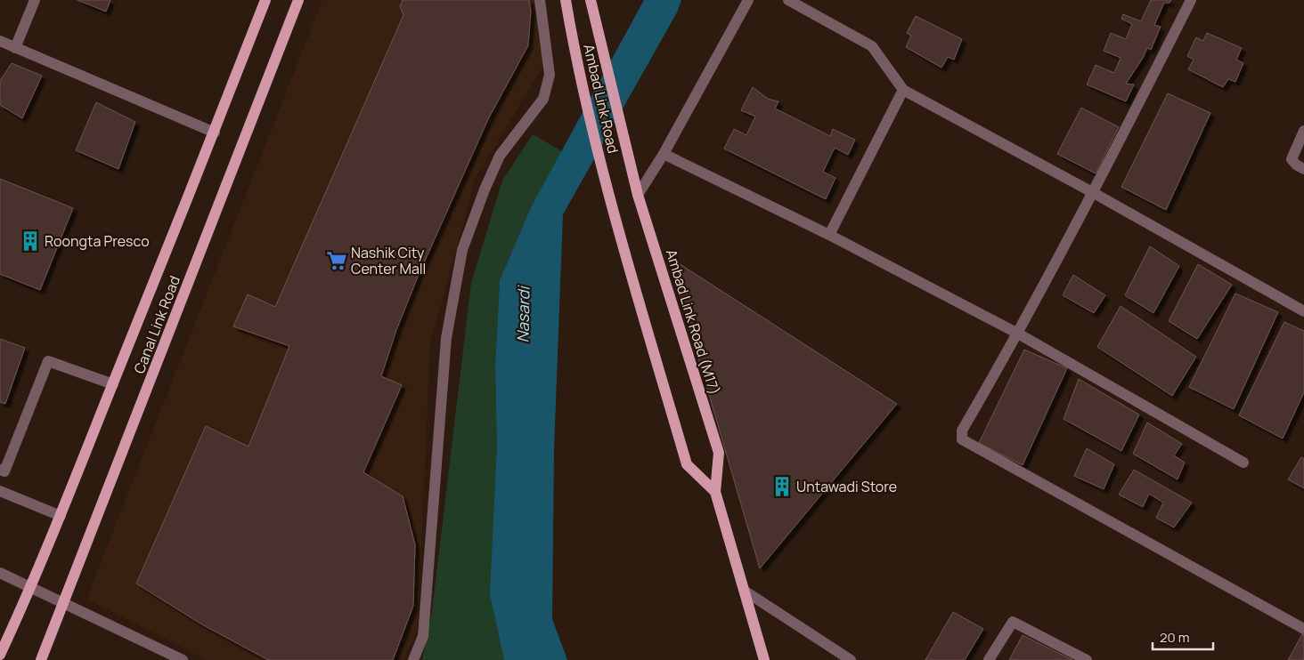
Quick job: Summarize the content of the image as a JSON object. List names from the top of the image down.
{
  "streets": {
    "main road": ["Ambad Link Road", "Ambad Link Road (M17)", "Canal Link Road"]
  },
  "crossings": [
    ["Ambad Link Road", "Ambad Link Road (M17)"]
  ],
  "water": ["Nasardi"],
  "places": {
    "building": ["Roongta Presco", "Untawadi Store"],
    "supermarket": ["Nashik City Center Mall"]
  },
  "scale_bar": "20 m"
}
